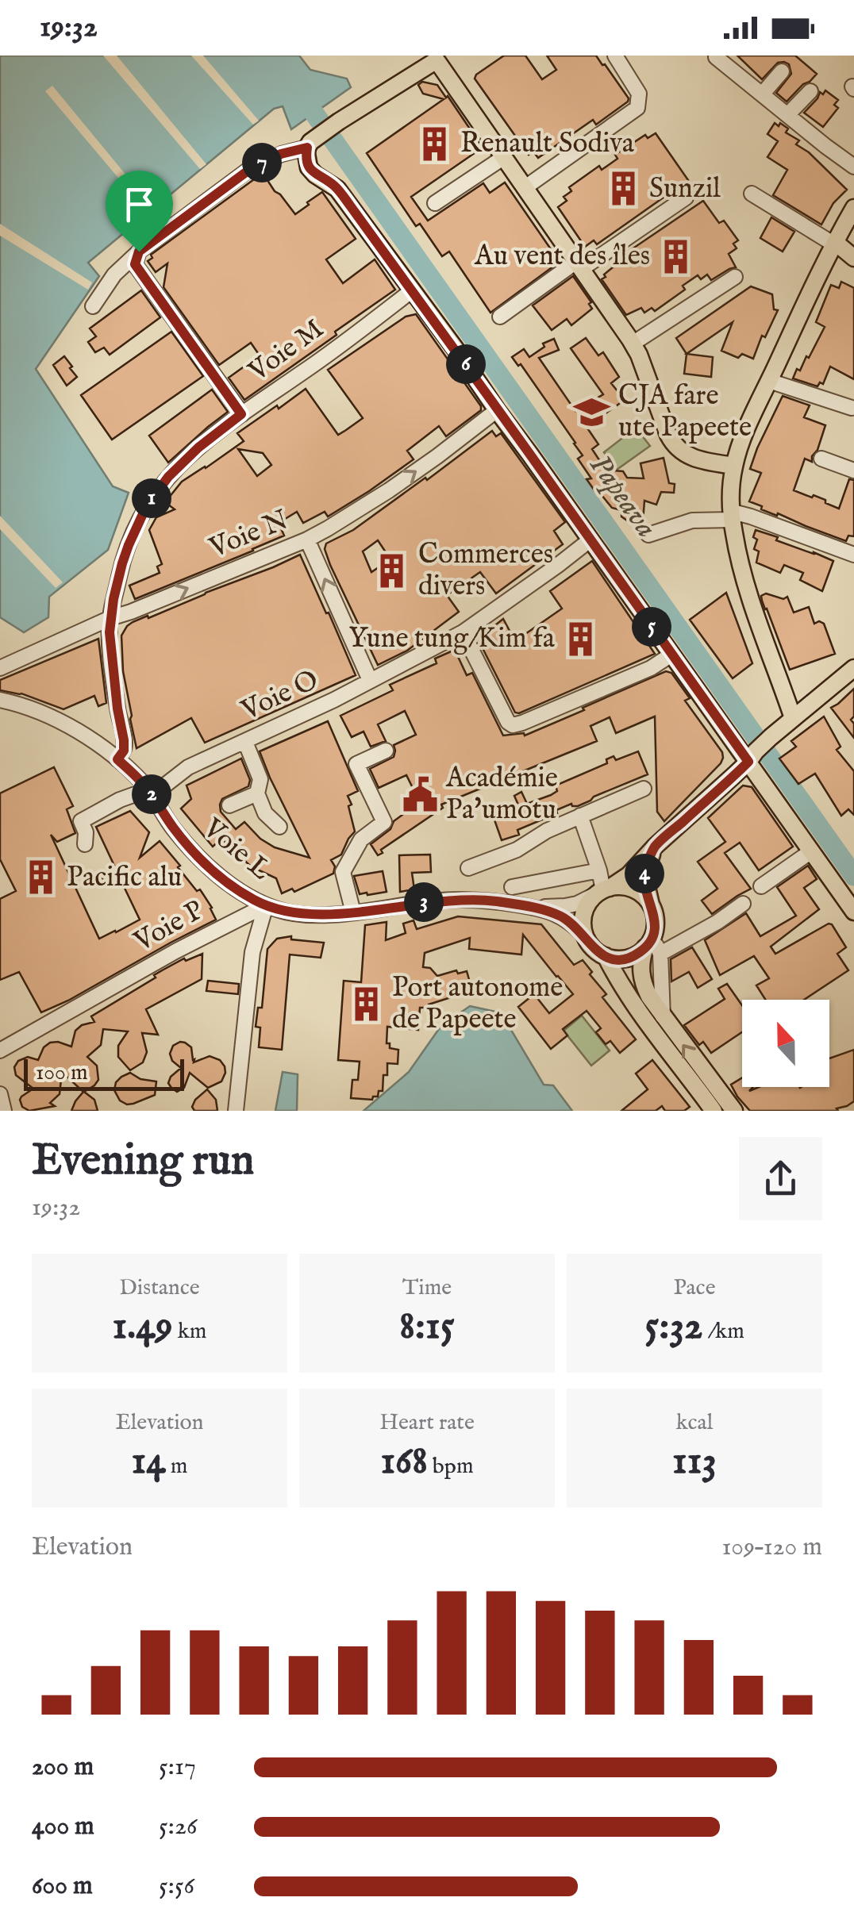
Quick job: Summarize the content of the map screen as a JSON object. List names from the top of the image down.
{
  "streets": {
    "street": [
      "Voie M",
      "Voie N",
      "Voie O",
      "Voie L",
      "Voie P"
    ]
  },
  "crossings": [
    ["Voie M", "Voie N"],
    ["Voie M", "Voie L"],
    ["Voie O", "Voie L"],
    ["Voie L", "Voie P"]
  ],
  "one_way": ["Voie N"],
  "water": ["Papeava"],
  "places": {
    "building": [
      "Renault Sodiva",
      "Sunzil",
      "Au vent des îles",
      "Commerces divers",
      "Yune tung/Kim fa",
      "Pacific alu",
      "Port autonome de Papeete"
    ],
    "school or university": ["CJA fare ute Papeete"],
    "public building": ["Académie Pa'umotu"]
  },
  "scale_bar": "100 m",
  "north": "top",
  "page": {
    "status": "19:32",
    "pins": [
      "7",
      "6",
      "1",
      "5",
      "2",
      "4",
      "3"
    ],
    "scale": "100 m",
    "heading": ["Evening run", "19:32"],
    "stats": [
      ["Distance", "1.49 km"],
      ["Time", "8:15"],
      ["Pace", "5:32 /km"],
      ["Elevation", "14 m"],
      ["Heart rate", "168 bpm"],
      ["kcal", "113"]
    ],
    "chart": ["Elevation", "109–120 m"],
    "list": [
      {
        "name": "200 m",
        "note": "5:17"
      },
      {
        "name": "400 m",
        "note": "5:26"
      },
      {
        "name": "600 m",
        "note": "5:56"
      }
    ]
  }
}
